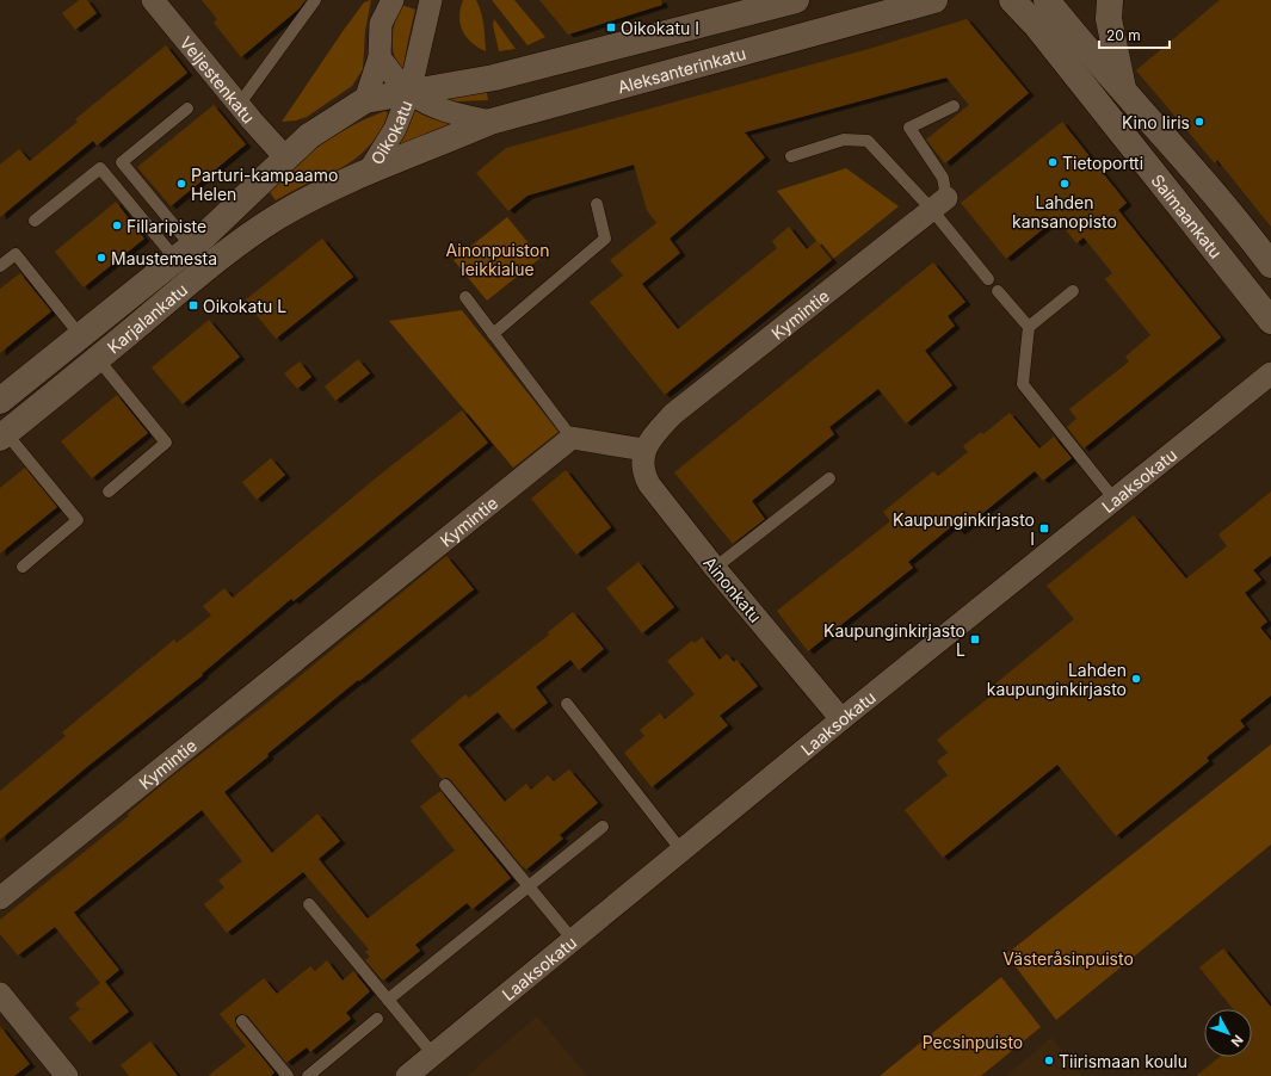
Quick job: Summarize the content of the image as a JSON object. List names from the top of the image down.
{
  "streets": {
    "main road": ["Aleksanterinkatu", "Saimaankatu", "Karjalankatu"],
    "street": [
      "Veljestenkatu",
      "Oikokatu",
      "Kymintie",
      "Laaksokatu",
      "Ainonkatu"
    ]
  },
  "crossings": [
    ["Aleksanterinkatu", "Oikokatu"],
    ["Aleksanterinkatu", "Karjalankatu"],
    ["Veljestenkatu", "Karjalankatu"],
    ["Oikokatu", "Karjalankatu"],
    ["Kymintie", "Ainonkatu"],
    ["Laaksokatu", "Ainonkatu"]
  ],
  "parks": ["Ainonpuiston leikkialue", "Västeråsinpuisto", "Pecsinpuisto"],
  "places": {
    "transit": [
      "Oikokatu I",
      "Oikokatu L",
      "Kaupunginkirjasto I",
      "Kaupunginkirjasto L"
    ],
    "other": [
      "Kino Iiris",
      "Tietoportti",
      "Parturi-kampaamo Helen",
      "Lahden kansanopisto",
      "Fillaripiste",
      "Maustemesta",
      "Lahden kaupunginkirjasto",
      "Tiirismaan koulu"
    ]
  },
  "scale_bar": "20 m",
  "north": "bottom right"
}
